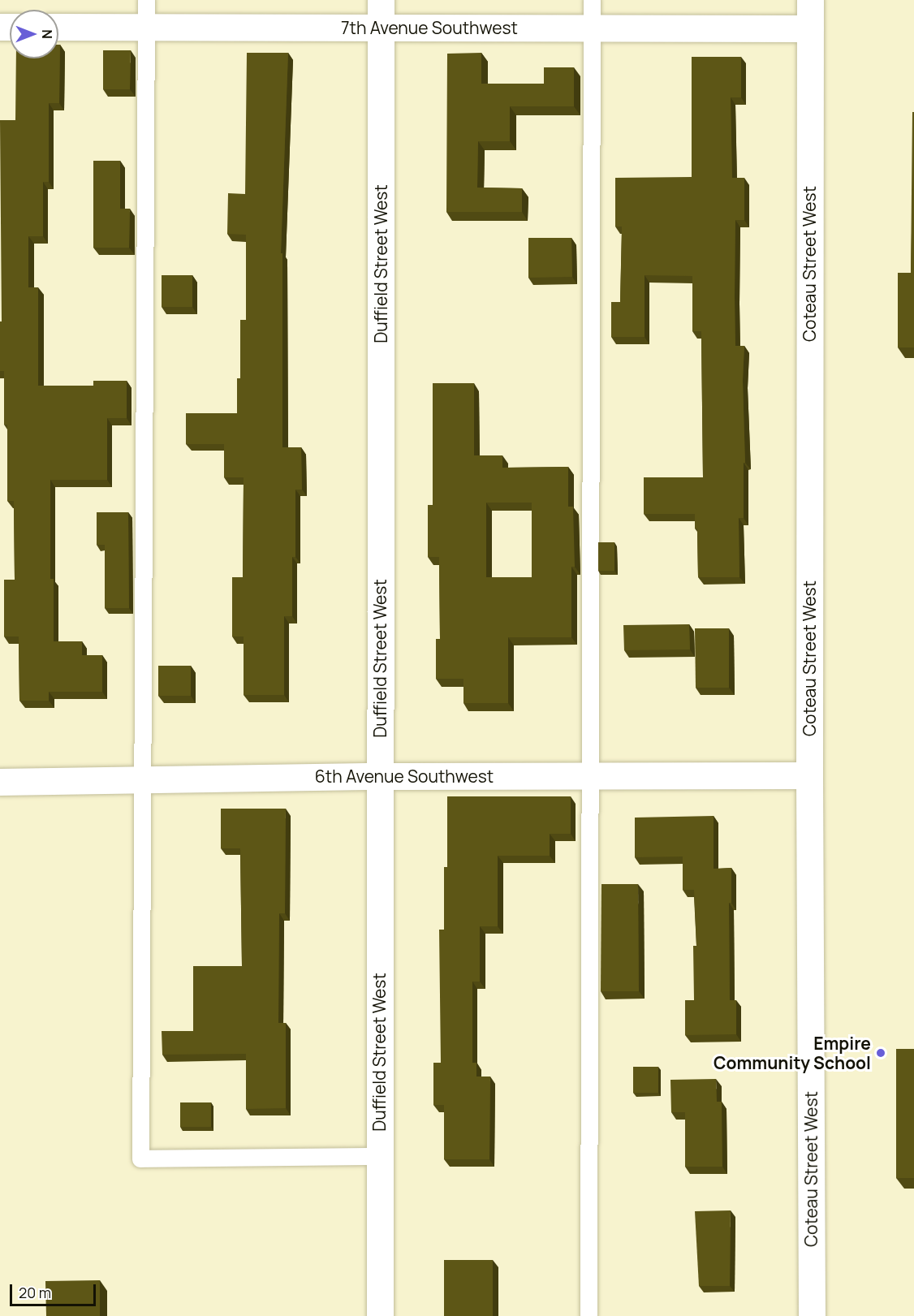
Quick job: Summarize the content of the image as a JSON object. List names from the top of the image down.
{
  "streets": {
    "street": [
      "7th Avenue Southwest",
      "Duffield Street West",
      "Coteau Street West",
      "6th Avenue Southwest"
    ]
  },
  "crossings": [
    ["7th Avenue Southwest", "Duffield Street West"],
    ["7th Avenue Southwest", "Coteau Street West"],
    ["Duffield Street West", "6th Avenue Southwest"],
    ["Coteau Street West", "6th Avenue Southwest"]
  ],
  "places": ["Empire Community School"],
  "scale_bar": "20 m",
  "north": "right"
}
